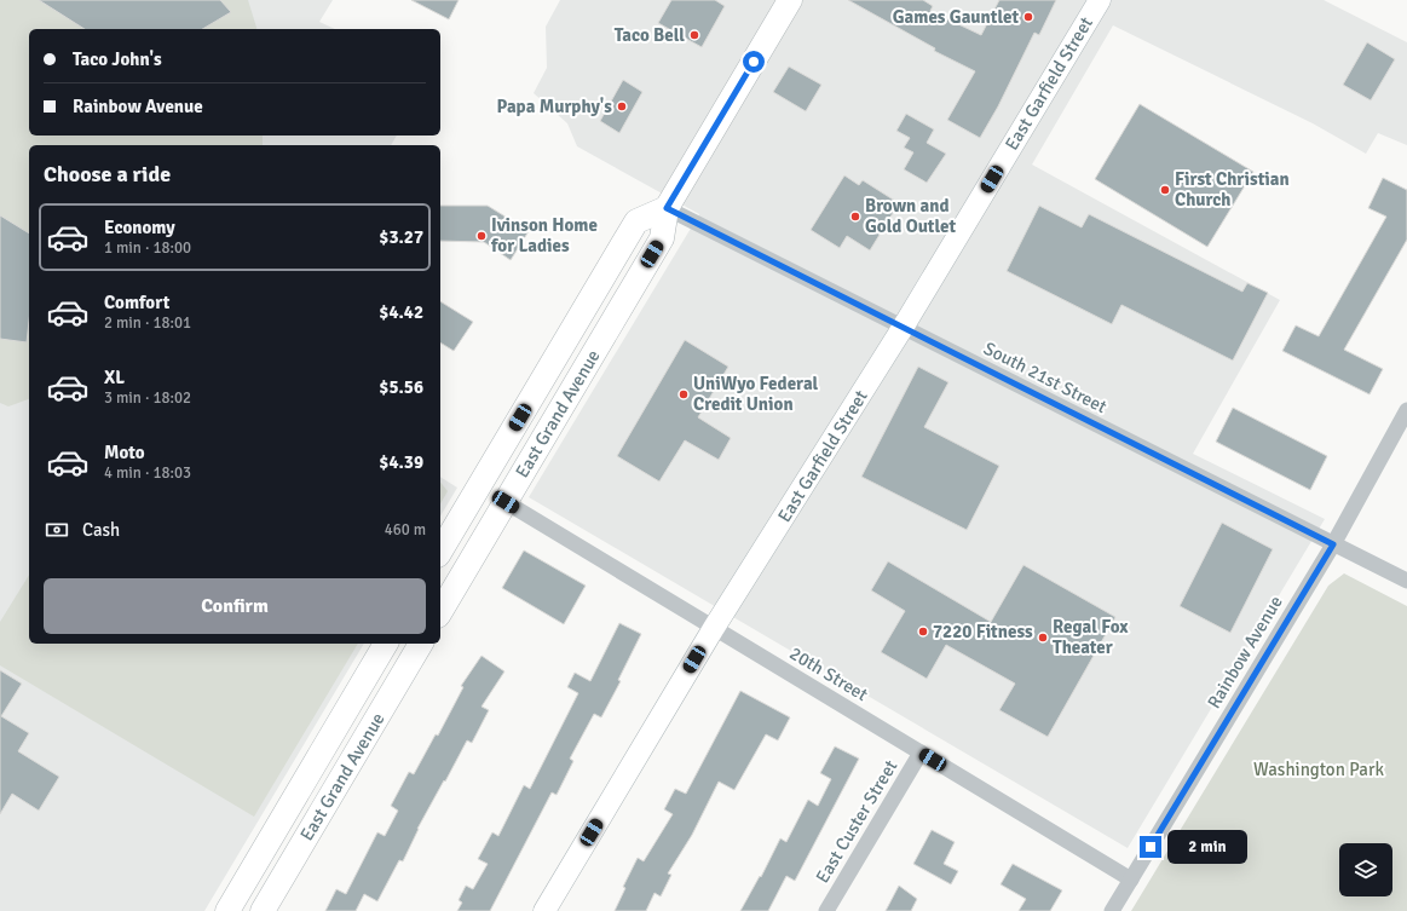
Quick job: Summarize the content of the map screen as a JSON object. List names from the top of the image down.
{
  "streets": {
    "main road": ["East Grand Avenue"],
    "street": [
      "East Garfield Street",
      "South 21st Street",
      "Rainbow Avenue",
      "20th Street",
      "East Custer Street"
    ]
  },
  "crossings": [
    ["East Garfield Street", "South 21st Street"],
    ["East Garfield Street", "20th Street"],
    ["South 21st Street", "East Grand Avenue"],
    ["South 21st Street", "Rainbow Avenue"],
    ["East Grand Avenue", "20th Street"],
    ["Rainbow Avenue", "20th Street"],
    ["20th Street", "East Custer Street"]
  ],
  "parks": ["Washington Park"],
  "places": [
    "Games Gauntlet",
    "Taco Bell",
    "Papa Murphy's",
    "First Christian Church",
    "Brown and Gold Outlet",
    "Ivinson Home for Ladies",
    "UniWyo Federal Credit Union",
    "7220 Fitness",
    "Regal Fox Theater"
  ],
  "page": {
    "banner": ["Taco John's", "Rainbow Avenue"],
    "heading": "Choose a ride",
    "list": [
      {
        "name": "Economy",
        "note": "1 min · 18:00",
        "value": "$3.27"
      },
      {
        "name": "Comfort",
        "note": "2 min · 18:01",
        "value": "$4.42"
      },
      {
        "name": "XL",
        "note": "3 min · 18:02",
        "value": "$5.56"
      },
      {
        "name": "Moto",
        "note": "4 min · 18:03",
        "value": "$4.39"
      }
    ],
    "pay": ["Cash", "460 m"],
    "buttons": "Confirm",
    "bubble": "2 min"
  }
}
